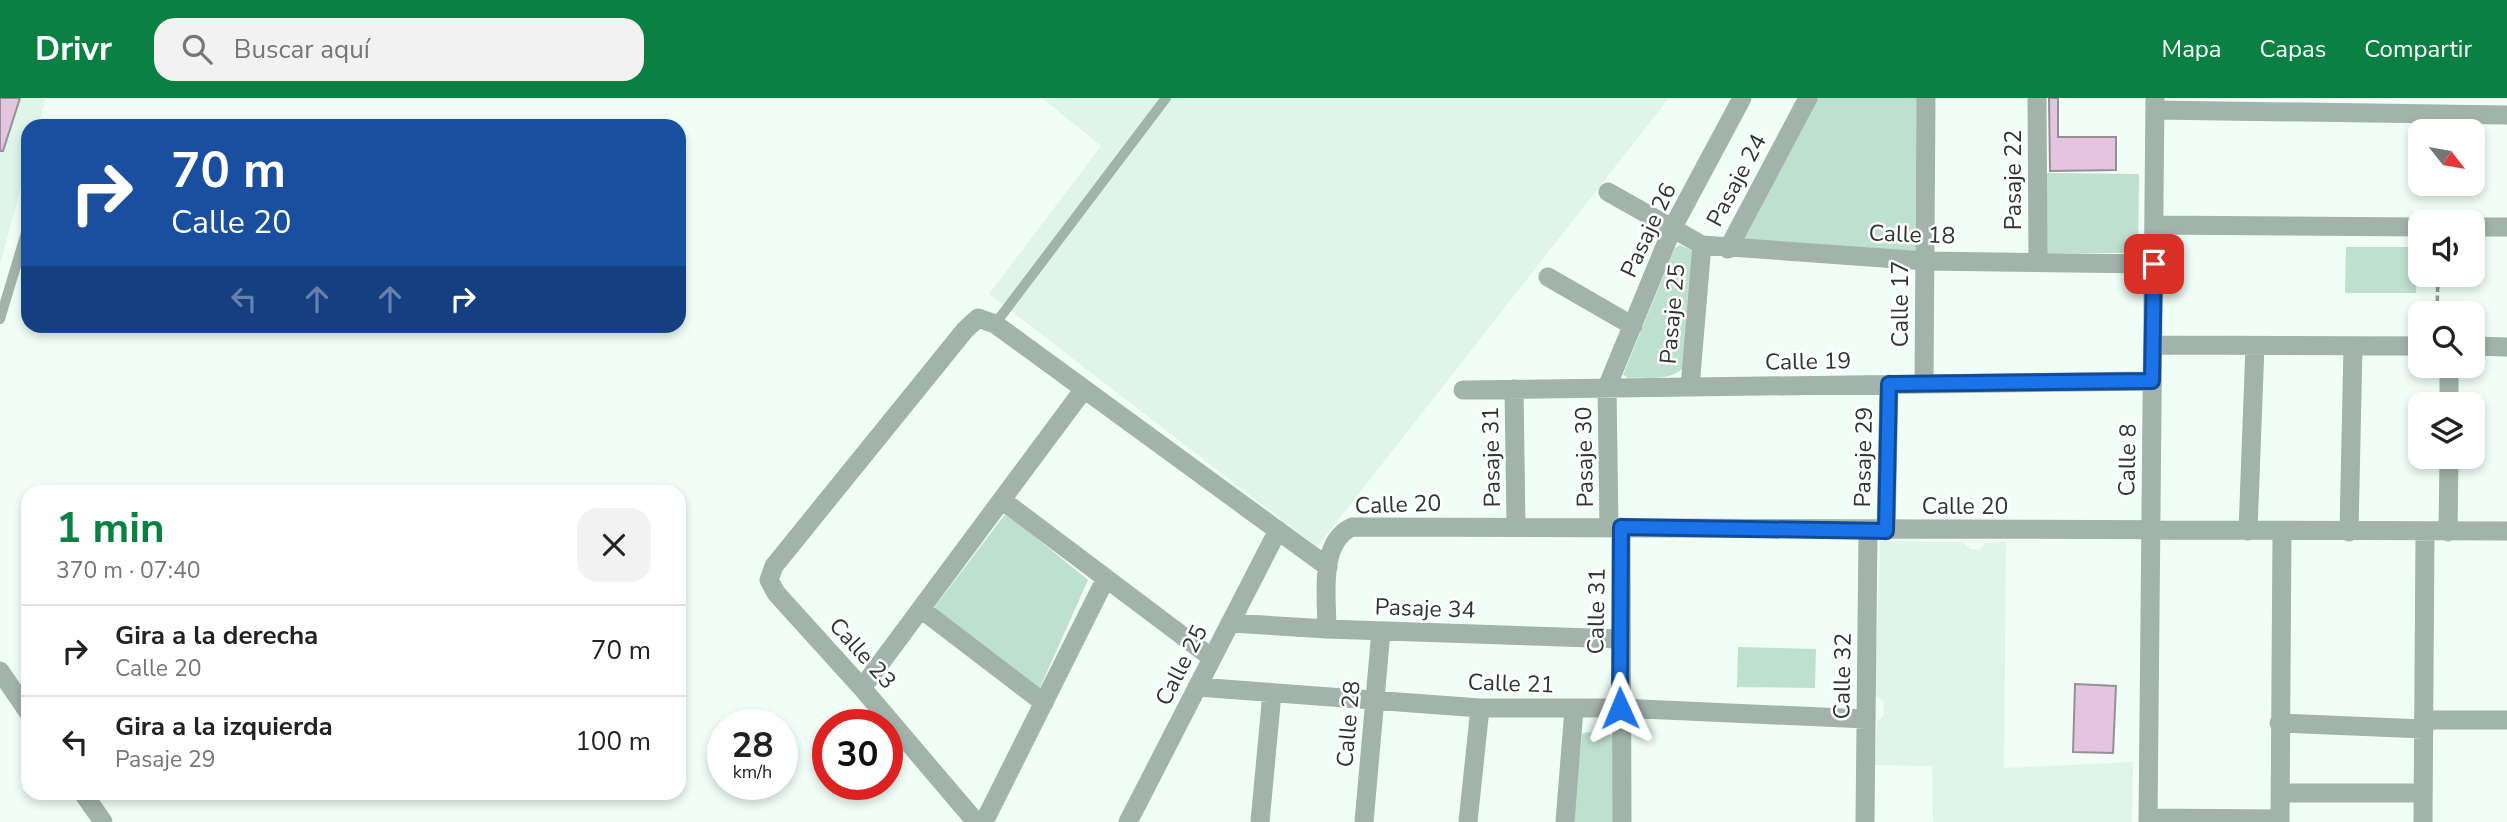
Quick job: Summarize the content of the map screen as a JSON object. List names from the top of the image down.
{
  "streets": {
    "street": [
      "Pasaje 24",
      "Pasaje 22",
      "Pasaje 26",
      "Calle 18",
      "Calle 17",
      "Pasaje 25",
      "Calle 19",
      "Pasaje 31",
      "Pasaje 30",
      "Pasaje 29",
      "Calle 8",
      "Calle 20",
      "Pasaje 34",
      "Calle 31",
      "Calle 23",
      "Calle 25",
      "Calle 32",
      "Calle 21",
      "Calle 28"
    ]
  },
  "crossings": [
    ["Pasaje 24", "Calle 18"],
    ["Pasaje 22", "Calle 18"],
    ["Pasaje 26", "Calle 18"],
    ["Pasaje 26", "Calle 19"],
    ["Pasaje 26", "Pasaje 30"],
    ["Calle 18", "Calle 17"],
    ["Calle 18", "Pasaje 25"],
    ["Calle 18", "Calle 8"],
    ["Calle 17", "Calle 19"],
    ["Pasaje 25", "Calle 19"],
    ["Calle 19", "Pasaje 31"],
    ["Calle 19", "Pasaje 30"],
    ["Calle 19", "Pasaje 29"],
    ["Calle 19", "Calle 8"],
    ["Pasaje 31", "Calle 20"],
    ["Pasaje 30", "Calle 20"],
    ["Pasaje 30", "Calle 31"],
    ["Pasaje 29", "Calle 20"],
    ["Pasaje 29", "Calle 32"],
    ["Calle 8", "Calle 20"],
    ["Calle 20", "Calle 31"],
    ["Calle 20", "Calle 32"],
    ["Pasaje 34", "Calle 31"],
    ["Pasaje 34", "Calle 25"],
    ["Pasaje 34", "Calle 28"],
    ["Calle 31", "Calle 21"],
    ["Calle 25", "Calle 21"],
    ["Calle 32", "Calle 21"],
    ["Calle 21", "Calle 28"]
  ],
  "north": "bottom right",
  "page": {
    "header": "Drivr",
    "search": "Buscar aquí",
    "nav": ["Mapa", "Capas", "Compartir"],
    "turn": ["70 m", "Calle 20"],
    "heading": ["1 min", "370 m · 07:40"],
    "list": [
      {
        "name": "Gira a la derecha",
        "note": "Calle 20",
        "value": "70 m"
      },
      {
        "name": "Gira a la izquierda",
        "note": "Pasaje 29",
        "value": "100 m"
      }
    ],
    "speed": "28 km/h",
    "limit": "30"
  }
}
